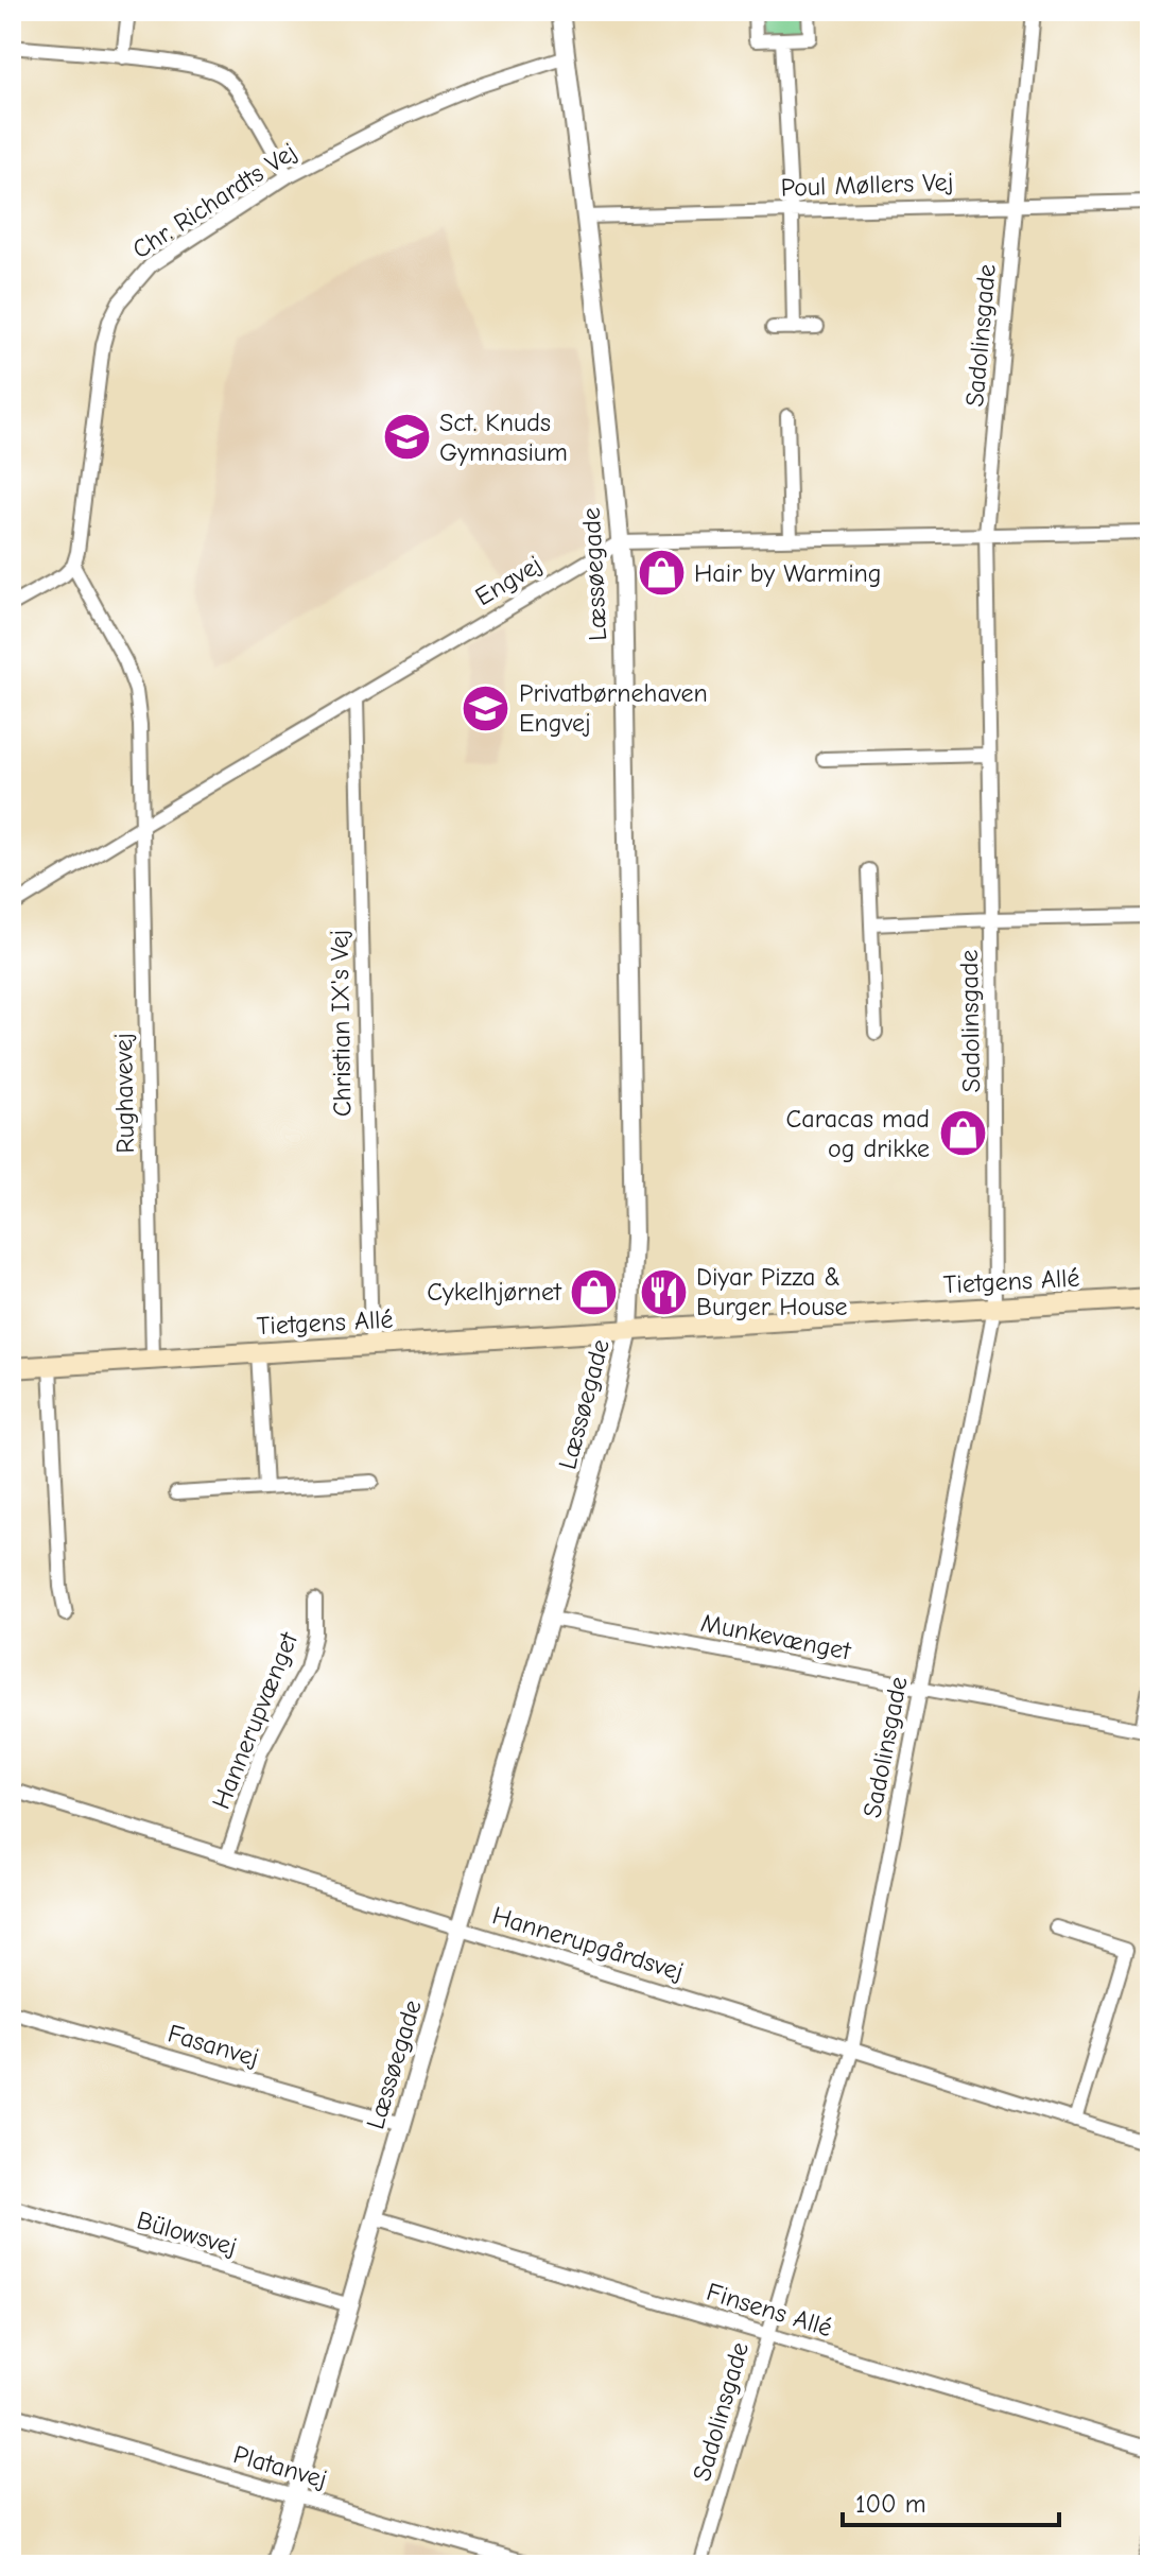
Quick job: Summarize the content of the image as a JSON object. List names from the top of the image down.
{
  "streets": {
    "main road": ["Tietgens Allé"],
    "street": [
      "Poul Møllers Vej",
      "Chr. Richardts Vej",
      "Sadolinsgade",
      "Læssøegade",
      "Engvej",
      "Christian IX's Vej",
      "Rughavevej",
      "Munkevænget",
      "Hannerupvænget",
      "Hannerupgårdsvej",
      "Fasanvej",
      "Bülowsvej",
      "Finsens Allé",
      "Platanvej"
    ]
  },
  "crossings": [
    ["Poul Møllers Vej", "Sadolinsgade"],
    ["Poul Møllers Vej", "Læssøegade"],
    ["Chr. Richardts Vej", "Læssøegade"],
    ["Chr. Richardts Vej", "Rughavevej"],
    ["Sadolinsgade", "Engvej"],
    ["Sadolinsgade", "Tietgens Allé"],
    ["Sadolinsgade", "Munkevænget"],
    ["Sadolinsgade", "Hannerupgårdsvej"],
    ["Sadolinsgade", "Finsens Allé"],
    ["Læssøegade", "Engvej"],
    ["Læssøegade", "Tietgens Allé"],
    ["Læssøegade", "Munkevænget"],
    ["Læssøegade", "Hannerupgårdsvej"],
    ["Læssøegade", "Fasanvej"],
    ["Læssøegade", "Bülowsvej"],
    ["Læssøegade", "Finsens Allé"],
    ["Læssøegade", "Platanvej"],
    ["Engvej", "Christian IX's Vej"],
    ["Engvej", "Rughavevej"],
    ["Christian IX's Vej", "Tietgens Allé"],
    ["Rughavevej", "Tietgens Allé"],
    ["Hannerupvænget", "Hannerupgårdsvej"]
  ],
  "places": {
    "school or university": ["Sct. Knuds Gymnasium", "Privatbørnehaven Engvej"],
    "shop": ["Hair by Warming", "Caracas mad og drikke", "Cykelhjørnet"],
    "restaurant": ["Diyar Pizza & Burger House"]
  },
  "scale_bar": "100 m"
}
